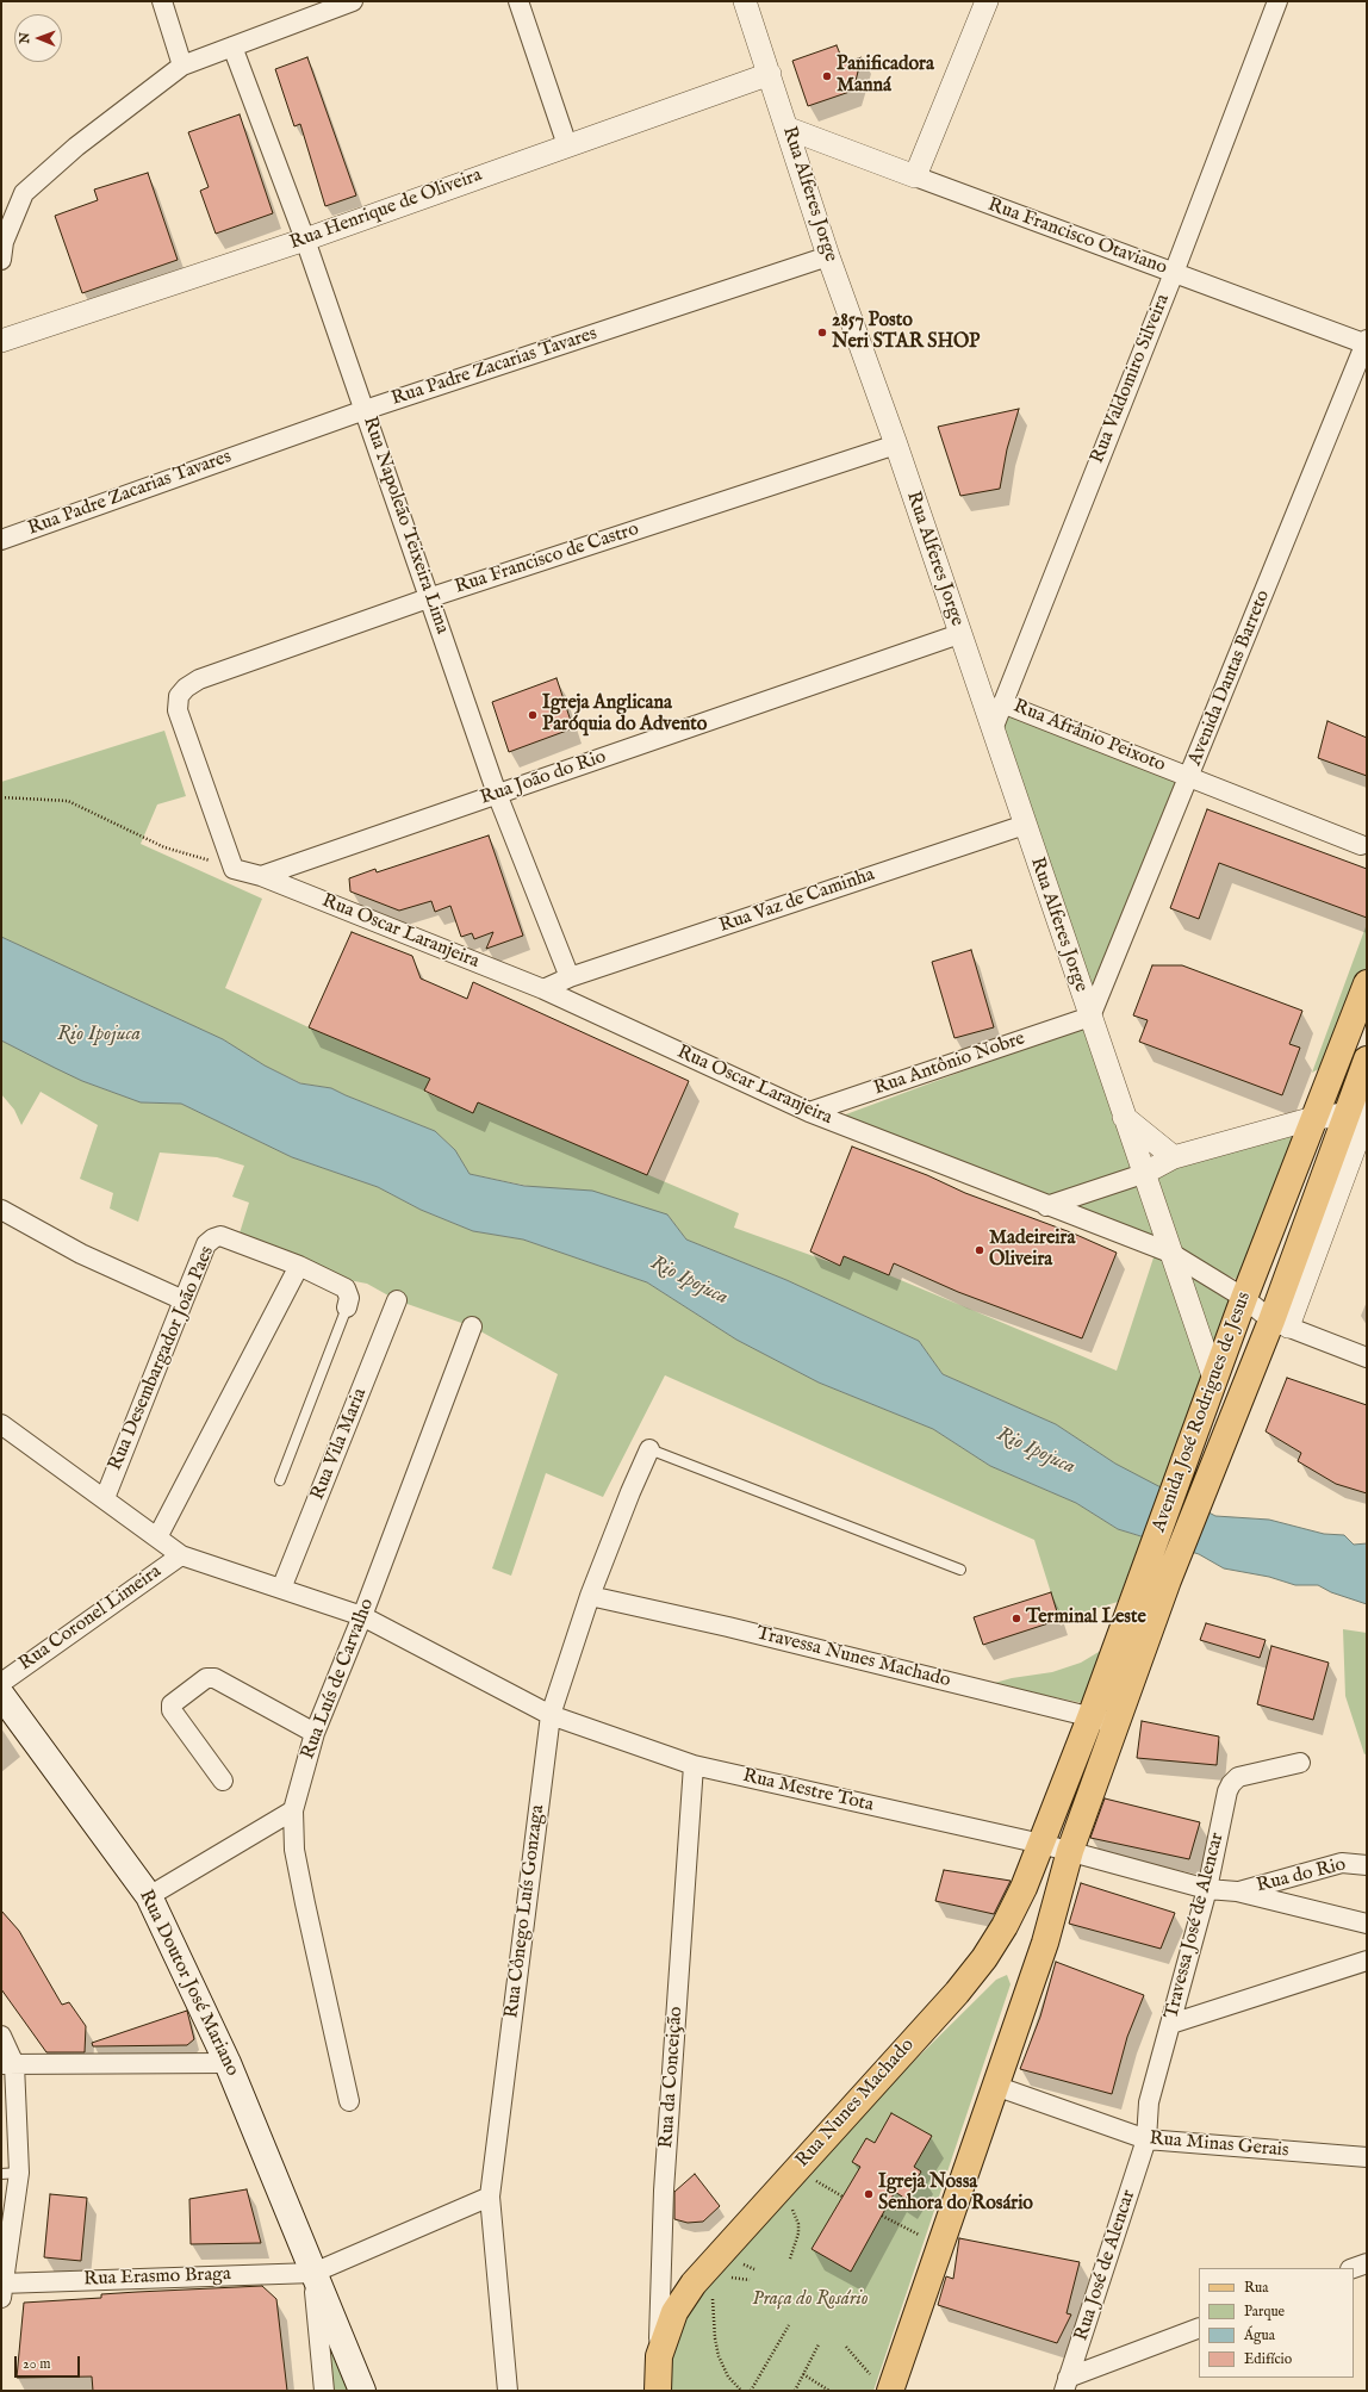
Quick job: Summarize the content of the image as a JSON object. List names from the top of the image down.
{
  "streets": {
    "main road": [
      "Avenida José Rodrigues de Jesus",
      "Rua Doutor José Mariano",
      "Rua da Conceição",
      "Rua Nunes Machado"
    ],
    "street": [
      "Rua Alferes Jorge",
      "Rua Henrique de Oliveira",
      "Rua Francisco Otaviano",
      "Rua Padre Zacarias Tavares",
      "Rua Valdomiro Silveira",
      "Rua Napoleão Teixeira Lima",
      "Rua Francisco de Castro",
      "Avenida Dantas Barreto",
      "Rua Afrânio Peixoto",
      "Rua João do Rio",
      "Rua Vaz de Caminha",
      "Rua Oscar Laranjeira",
      "Rua Antônio Nobre",
      "Rua Desembargador João Paes",
      "Rua Vila Maria",
      "Rua Coronel Limeira",
      "Travessa Nunes Machado",
      "Rua Luís de Carvalho",
      "Rua Mestre Tota",
      "Rua do Rio",
      "Rua Cônego Luís Gonzaga",
      "Travessa José de Alencar",
      "Rua Minas Gerais",
      "Rua José de Alencar",
      "Rua Erasmo Braga"
    ]
  },
  "crossings": [
    ["Rua Alferes Jorge", "Rua Henrique de Oliveira"],
    ["Rua Alferes Jorge", "Rua Francisco Otaviano"],
    ["Rua Alferes Jorge", "Rua Padre Zacarias Tavares"],
    ["Rua Alferes Jorge", "Rua Valdomiro Silveira"],
    ["Rua Alferes Jorge", "Rua Francisco de Castro"],
    ["Rua Alferes Jorge", "Avenida Dantas Barreto"],
    ["Rua Alferes Jorge", "Rua João do Rio"],
    ["Rua Alferes Jorge", "Rua Vaz de Caminha"],
    ["Rua Alferes Jorge", "Rua Oscar Laranjeira"],
    ["Rua Alferes Jorge", "Rua Antônio Nobre"],
    ["Rua Alferes Jorge", "Avenida José Rodrigues de Jesus"],
    ["Rua Henrique de Oliveira", "Rua Napoleão Teixeira Lima"],
    ["Rua Francisco Otaviano", "Rua Valdomiro Silveira"],
    ["Rua Francisco Otaviano", "Avenida Dantas Barreto"],
    ["Rua Padre Zacarias Tavares", "Rua Napoleão Teixeira Lima"],
    ["Rua Valdomiro Silveira", "Rua Afrânio Peixoto"],
    ["Rua Napoleão Teixeira Lima", "Rua Francisco de Castro"],
    ["Rua Napoleão Teixeira Lima", "Rua João do Rio"],
    ["Rua Napoleão Teixeira Lima", "Rua Vaz de Caminha"],
    ["Avenida Dantas Barreto", "Rua Afrânio Peixoto"],
    ["Avenida Dantas Barreto", "Rua Antônio Nobre"],
    ["Rua João do Rio", "Rua Oscar Laranjeira"],
    ["Rua Oscar Laranjeira", "Rua Antônio Nobre"],
    ["Rua Oscar Laranjeira", "Avenida José Rodrigues de Jesus"],
    ["Rua Desembargador João Paes", "Rua Mestre Tota"],
    ["Avenida José Rodrigues de Jesus", "Travessa Nunes Machado"],
    ["Avenida José Rodrigues de Jesus", "Rua Mestre Tota"],
    ["Avenida José Rodrigues de Jesus", "Rua Nunes Machado"],
    ["Rua Vila Maria", "Rua Mestre Tota"],
    ["Rua Coronel Limeira", "Rua Mestre Tota"],
    ["Travessa Nunes Machado", "Rua Cônego Luís Gonzaga"],
    ["Rua Luís de Carvalho", "Rua Mestre Tota"],
    ["Rua Mestre Tota", "Rua do Rio"],
    ["Rua Mestre Tota", "Rua Cônego Luís Gonzaga"],
    ["Rua Mestre Tota", "Travessa José de Alencar"],
    ["Rua Mestre Tota", "Rua da Conceição"],
    ["Rua Mestre Tota", "Rua Nunes Machado"],
    ["Travessa José de Alencar", "Rua Minas Gerais"],
    ["Travessa José de Alencar", "Rua José de Alencar"],
    ["Rua Doutor José Mariano", "Rua Erasmo Braga"],
    ["Rua da Conceição", "Rua Nunes Machado"],
    ["Rua Minas Gerais", "Rua José de Alencar"]
  ],
  "water": ["Rio Ipojuca"],
  "parks": ["Praça do Rosário"],
  "places": [
    "Panificadora Manná",
    "2857 Posto Neri STAR SHOP",
    "Igreja Anglicana Paróquia do Advento",
    "Madeireira Oliveira",
    "Terminal Leste",
    "Igreja Nossa Senhora do Rosário"
  ],
  "legend": [
    "Rua",
    "Parque",
    "Água",
    "Edifício"
  ],
  "scale_bar": "20 m",
  "north": "left"
}
